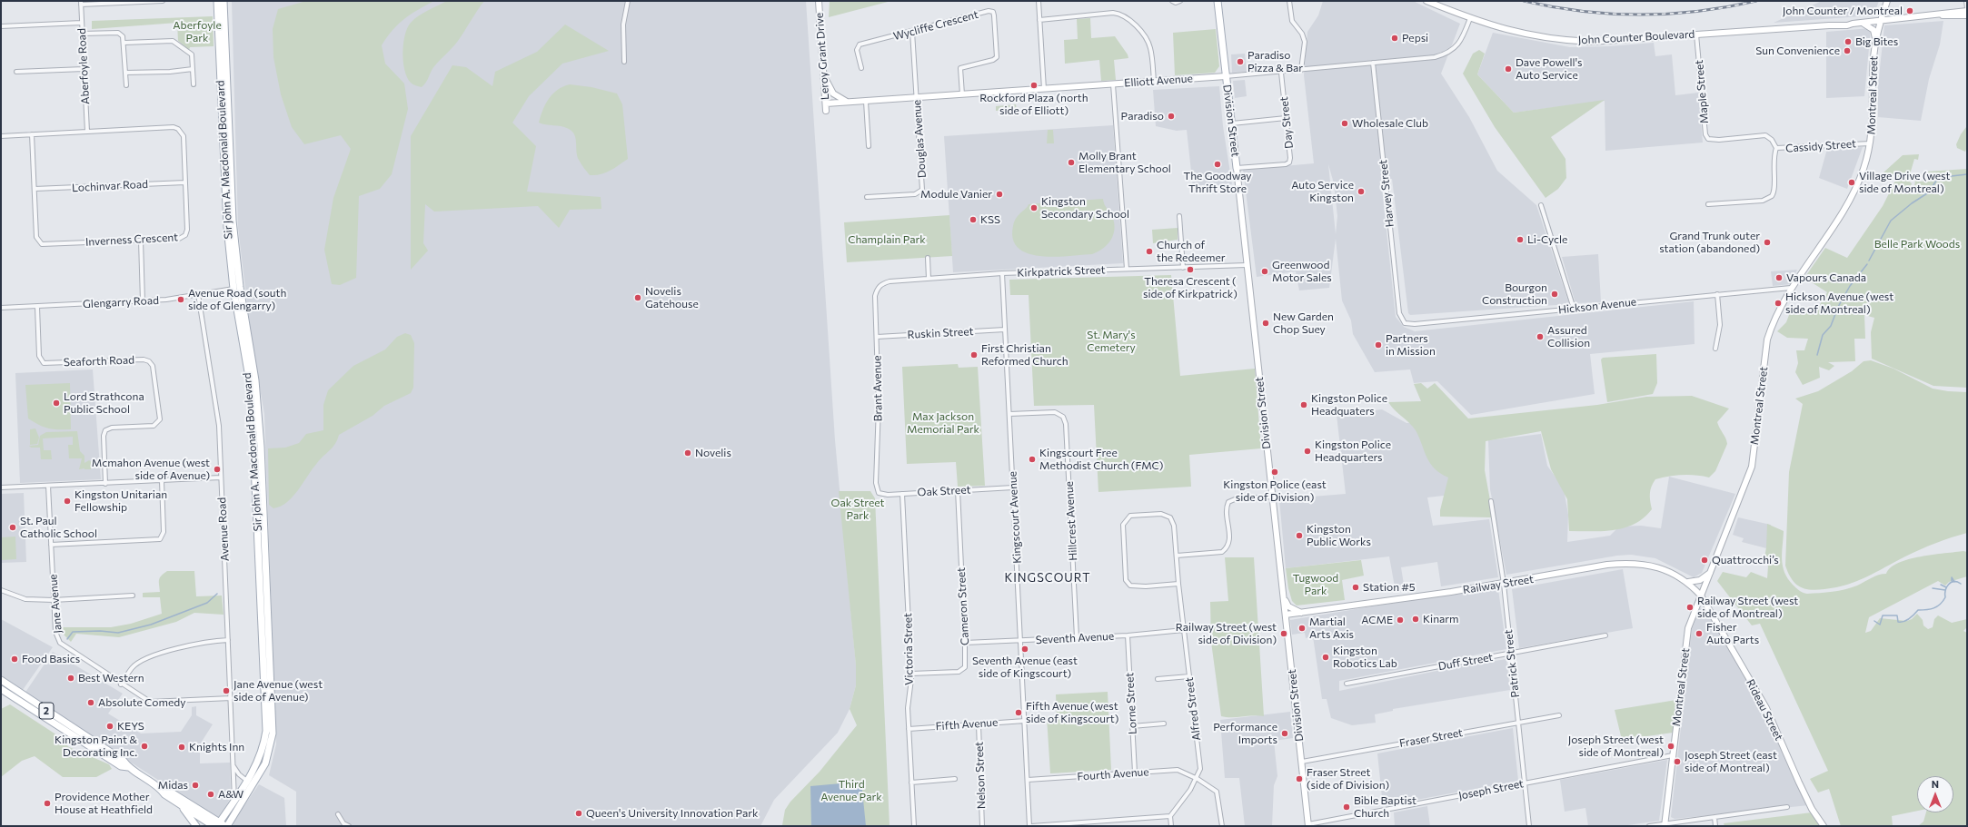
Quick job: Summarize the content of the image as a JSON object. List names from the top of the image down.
{
  "streets": {
    "main road": [
      "John Counter Boulevard",
      "Leroy Grant Drive",
      "Elliott Avenue",
      "Montreal Street",
      "Division Street",
      "Sir John A. Macdonald Boulevard",
      "Railway Street",
      "Rideau Street",
      "2"
    ],
    "street": [
      "Wycliffe Crescent",
      "Aberfoyle Road",
      "Maple Street",
      "Day Street",
      "Douglas Avenue",
      "Cassidy Street",
      "Lochinvar Road",
      "Harvey Street",
      "Inverness Crescent",
      "Kirkpatrick Street",
      "Glengarry Road",
      "Hickson Avenue",
      "Ruskin Street",
      "Seaforth Road",
      "Brant Avenue",
      "Oak Street",
      "Kingscourt Avenue",
      "Hillcrest Avenue",
      "Avenue Road",
      "Jane Avenue",
      "Cameron Street",
      "Seventh Avenue",
      "Victoria Street",
      "Duff Street",
      "Patrick Street",
      "Lorne Street",
      "Alfred Street",
      "Fifth Avenue",
      "Fraser Street",
      "Fourth Avenue",
      "Nelson Street",
      "Joseph Street"
    ]
  },
  "crossings": [
    ["Wycliffe Crescent", "Elliott Avenue"],
    ["Wycliffe Crescent", "Douglas Avenue"],
    ["John Counter Boulevard", "Elliott Avenue"],
    ["John Counter Boulevard", "Maple Street"],
    ["John Counter Boulevard", "Montreal Street"],
    ["Leroy Grant Drive", "Elliott Avenue"],
    ["Aberfoyle Road", "Inverness Crescent"],
    ["Elliott Avenue", "Division Street"],
    ["Elliott Avenue", "Day Street"],
    ["Elliott Avenue", "Douglas Avenue"],
    ["Elliott Avenue", "Harvey Street"],
    ["Maple Street", "Cassidy Street"],
    ["Montreal Street", "Cassidy Street"],
    ["Montreal Street", "Hickson Avenue"],
    ["Montreal Street", "Railway Street"],
    ["Montreal Street", "Rideau Street"],
    ["Montreal Street", "Joseph Street"],
    ["Division Street", "Day Street"],
    ["Division Street", "Kirkpatrick Street"],
    ["Division Street", "Railway Street"],
    ["Division Street", "Fraser Street"],
    ["Division Street", "Joseph Street"],
    ["Sir John A. Macdonald Boulevard", "Glengarry Road"],
    ["Sir John A. Macdonald Boulevard", "Avenue Road"],
    ["Sir John A. Macdonald Boulevard", "2"],
    ["Lochinvar Road", "Inverness Crescent"],
    ["Harvey Street", "Hickson Avenue"],
    ["Kirkpatrick Street", "Brant Avenue"],
    ["Kirkpatrick Street", "Kingscourt Avenue"],
    ["Glengarry Road", "Seaforth Road"],
    ["Glengarry Road", "Avenue Road"],
    ["Ruskin Street", "Brant Avenue"],
    ["Ruskin Street", "Kingscourt Avenue"],
    ["Brant Avenue", "Oak Street"],
    ["Oak Street", "Kingscourt Avenue"],
    ["Oak Street", "Cameron Street"],
    ["Oak Street", "Victoria Street"],
    ["Kingscourt Avenue", "Hillcrest Avenue"],
    ["Kingscourt Avenue", "Seventh Avenue"],
    ["Kingscourt Avenue", "Fifth Avenue"],
    ["Kingscourt Avenue", "Fourth Avenue"],
    ["Hillcrest Avenue", "Seventh Avenue"],
    ["Avenue Road", "Jane Avenue"],
    ["Railway Street", "Patrick Street"],
    ["Railway Street", "Rideau Street"],
    ["Cameron Street", "Seventh Avenue"],
    ["Cameron Street", "Victoria Street"],
    ["Seventh Avenue", "Lorne Street"],
    ["Seventh Avenue", "Alfred Street"],
    ["Victoria Street", "Fifth Avenue"],
    ["Duff Street", "Patrick Street"],
    ["Patrick Street", "Fraser Street"],
    ["Patrick Street", "Joseph Street"],
    ["Lorne Street", "Fourth Avenue"],
    ["Alfred Street", "Fourth Avenue"],
    ["Fifth Avenue", "Nelson Street"]
  ],
  "districts": ["KINGSCOURT"],
  "parks": [
    "Aberfoyle Park",
    "Champlain Park",
    "Belle Park Woods",
    "St. Mary's Cemetery",
    "Max Jackson Memorial Park",
    "Oak Street Park",
    "Tugwood Park",
    "Third Avenue Park"
  ],
  "places": [
    "John Counter / Montreal",
    "Pepsi",
    "Big Bites",
    "Sun Convenience",
    "Paradiso Pizza & Bar",
    "Dave Powell's Auto Service",
    "Rockford Plaza (north side of Elliott)",
    "Paradiso",
    "Wholesale Club",
    "Molly Brant Elementary School",
    "The Goodway Thrift Store",
    "Village Drive (west side of Montreal)",
    "Auto Service Kingston",
    "Module Vanier",
    "Kingston Secondary School",
    "KSS",
    "Li-Cycle",
    "Grand Trunk outer station (abandoned)",
    "Church of the Redeemer",
    "Theresa Crescent ( side of Kirkpatrick)",
    "Greenwood Motor Sales",
    "Vapours Canada",
    "Bourgon Construction",
    "Novelis Gatehouse",
    "Avenue Road (south side of Glengarry)",
    "Hickson Avenue (west side of Montreal)",
    "New Garden Chop Suey",
    "Assured Collision",
    "Partners in Mission",
    "First Christian Reformed Church",
    "Lord Strathcona Public School",
    "Kingston Police Headquaters",
    "Kingston Police Headquarters",
    "Novelis",
    "Kingscourt Free Methodist Church (FMC)",
    "Mcmahon Avenue (west side of Avenue)",
    "Kingston Police (east side of Division)",
    "Kingston Unitarian Fellowship",
    "St. Paul Catholic School",
    "Kingston Public Works",
    "Quattrocchi’s",
    "Station #5",
    "Railway Street (west side of Montreal)",
    "Kinarm",
    "ACME",
    "Martial Arts Axis",
    "Railway Street (west side of Division)",
    "Fisher Auto Parts",
    "Seventh Avenue (east side of Kingscourt)",
    "Kingston Robotics Lab",
    "Food Basics",
    "Best Western",
    "Jane Avenue (west side of Avenue)",
    "Absolute Comedy",
    "Fifth Avenue (west side of Kingscourt)",
    "KEYS",
    "Performance Imports",
    "Kingston Paint & Decorating Inc.",
    "Joseph Street (west side of Montreal)",
    "Knights Inn",
    "Joseph Street (east side of Montreal)",
    "Fraser Street (side of Division)",
    "Midas",
    "A&W",
    "Providence Mother House at Heathfield",
    "Bible Baptist Church",
    "Queen's University Innovation Park"
  ],
  "north": "top"
}
